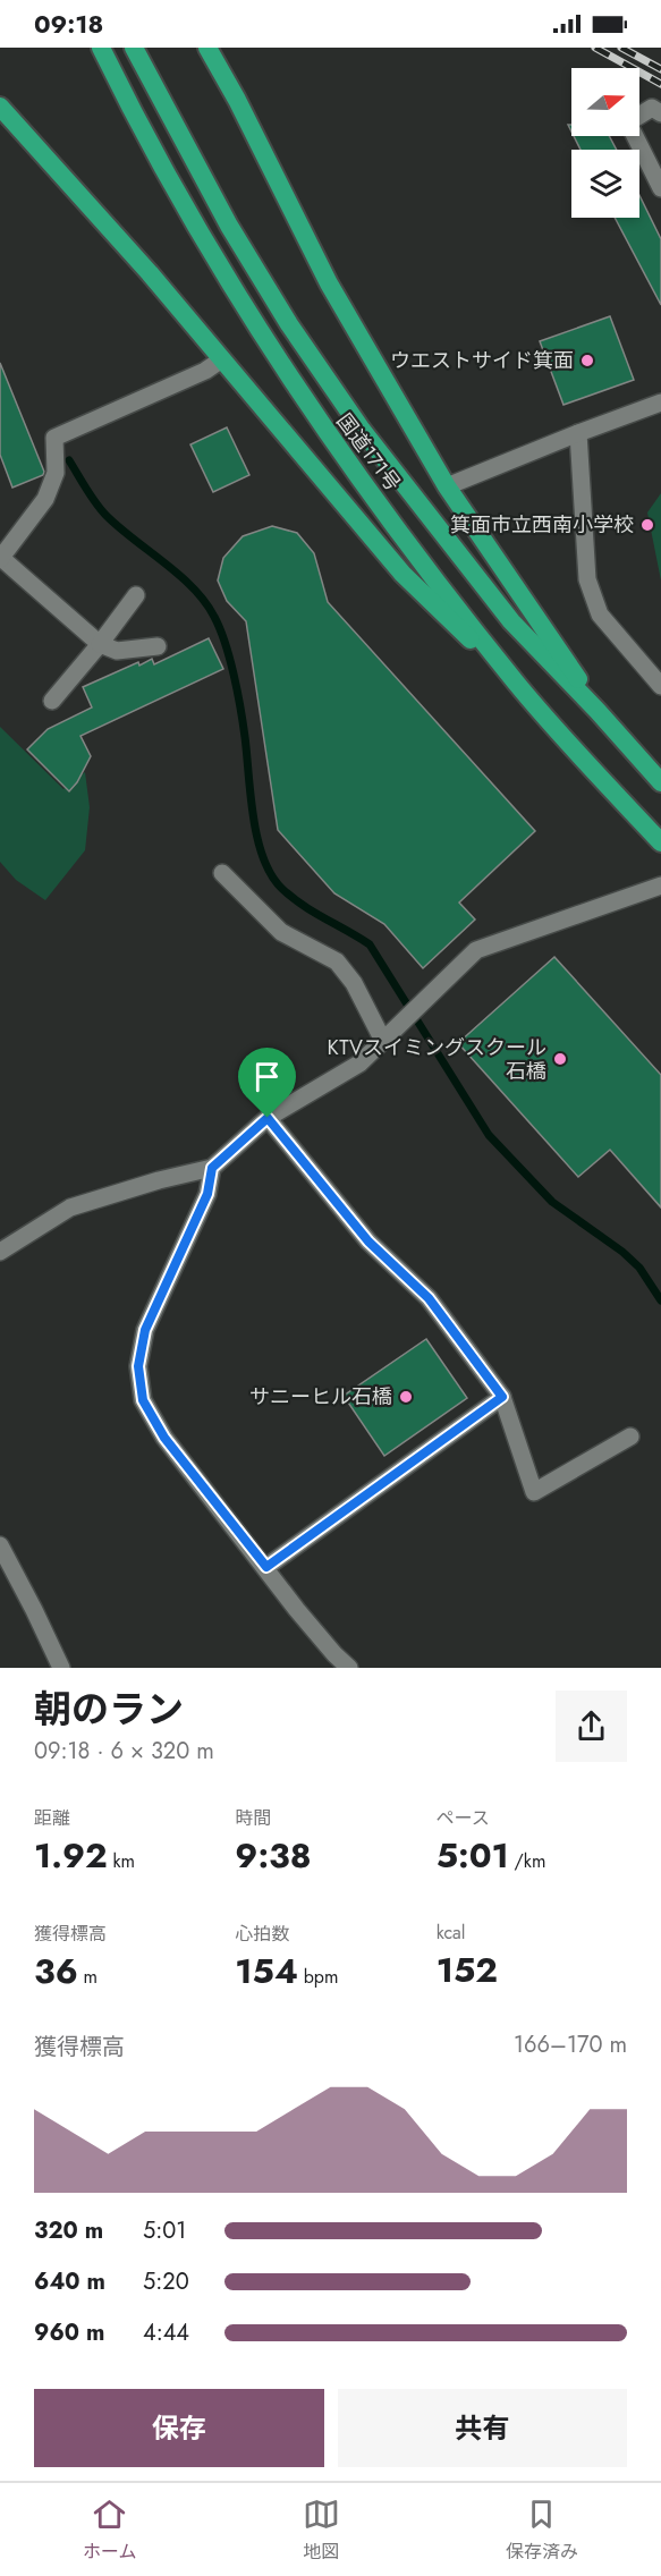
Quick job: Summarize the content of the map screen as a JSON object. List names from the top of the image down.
{
  "streets": {
    "highway": ["国道171号"]
  },
  "places": [
    "ウエストサイド箕面",
    "箕面市立西南小学校",
    "KTVスイミングスクール 石橋",
    "サニーヒル石橋"
  ],
  "north": "right",
  "page": {
    "status": "09:18",
    "heading": ["朝のラン", "09:18 · 6 × 320 m"],
    "stats": [
      ["距離", "1.92 km"],
      ["時間", "9:38"],
      ["ペース", "5:01 /km"],
      ["獲得標高", "36 m"],
      ["心拍数", "154 bpm"],
      ["kcal", "152"]
    ],
    "chart": ["獲得標高", "166–170 m"],
    "list": [
      {
        "name": "320 m",
        "note": "5:01"
      },
      {
        "name": "640 m",
        "note": "5:20"
      },
      {
        "name": "960 m",
        "note": "4:44"
      }
    ],
    "buttons": ["保存", "共有"],
    "tabs": ["ホーム", "地図", "保存済み"]
  }
}
